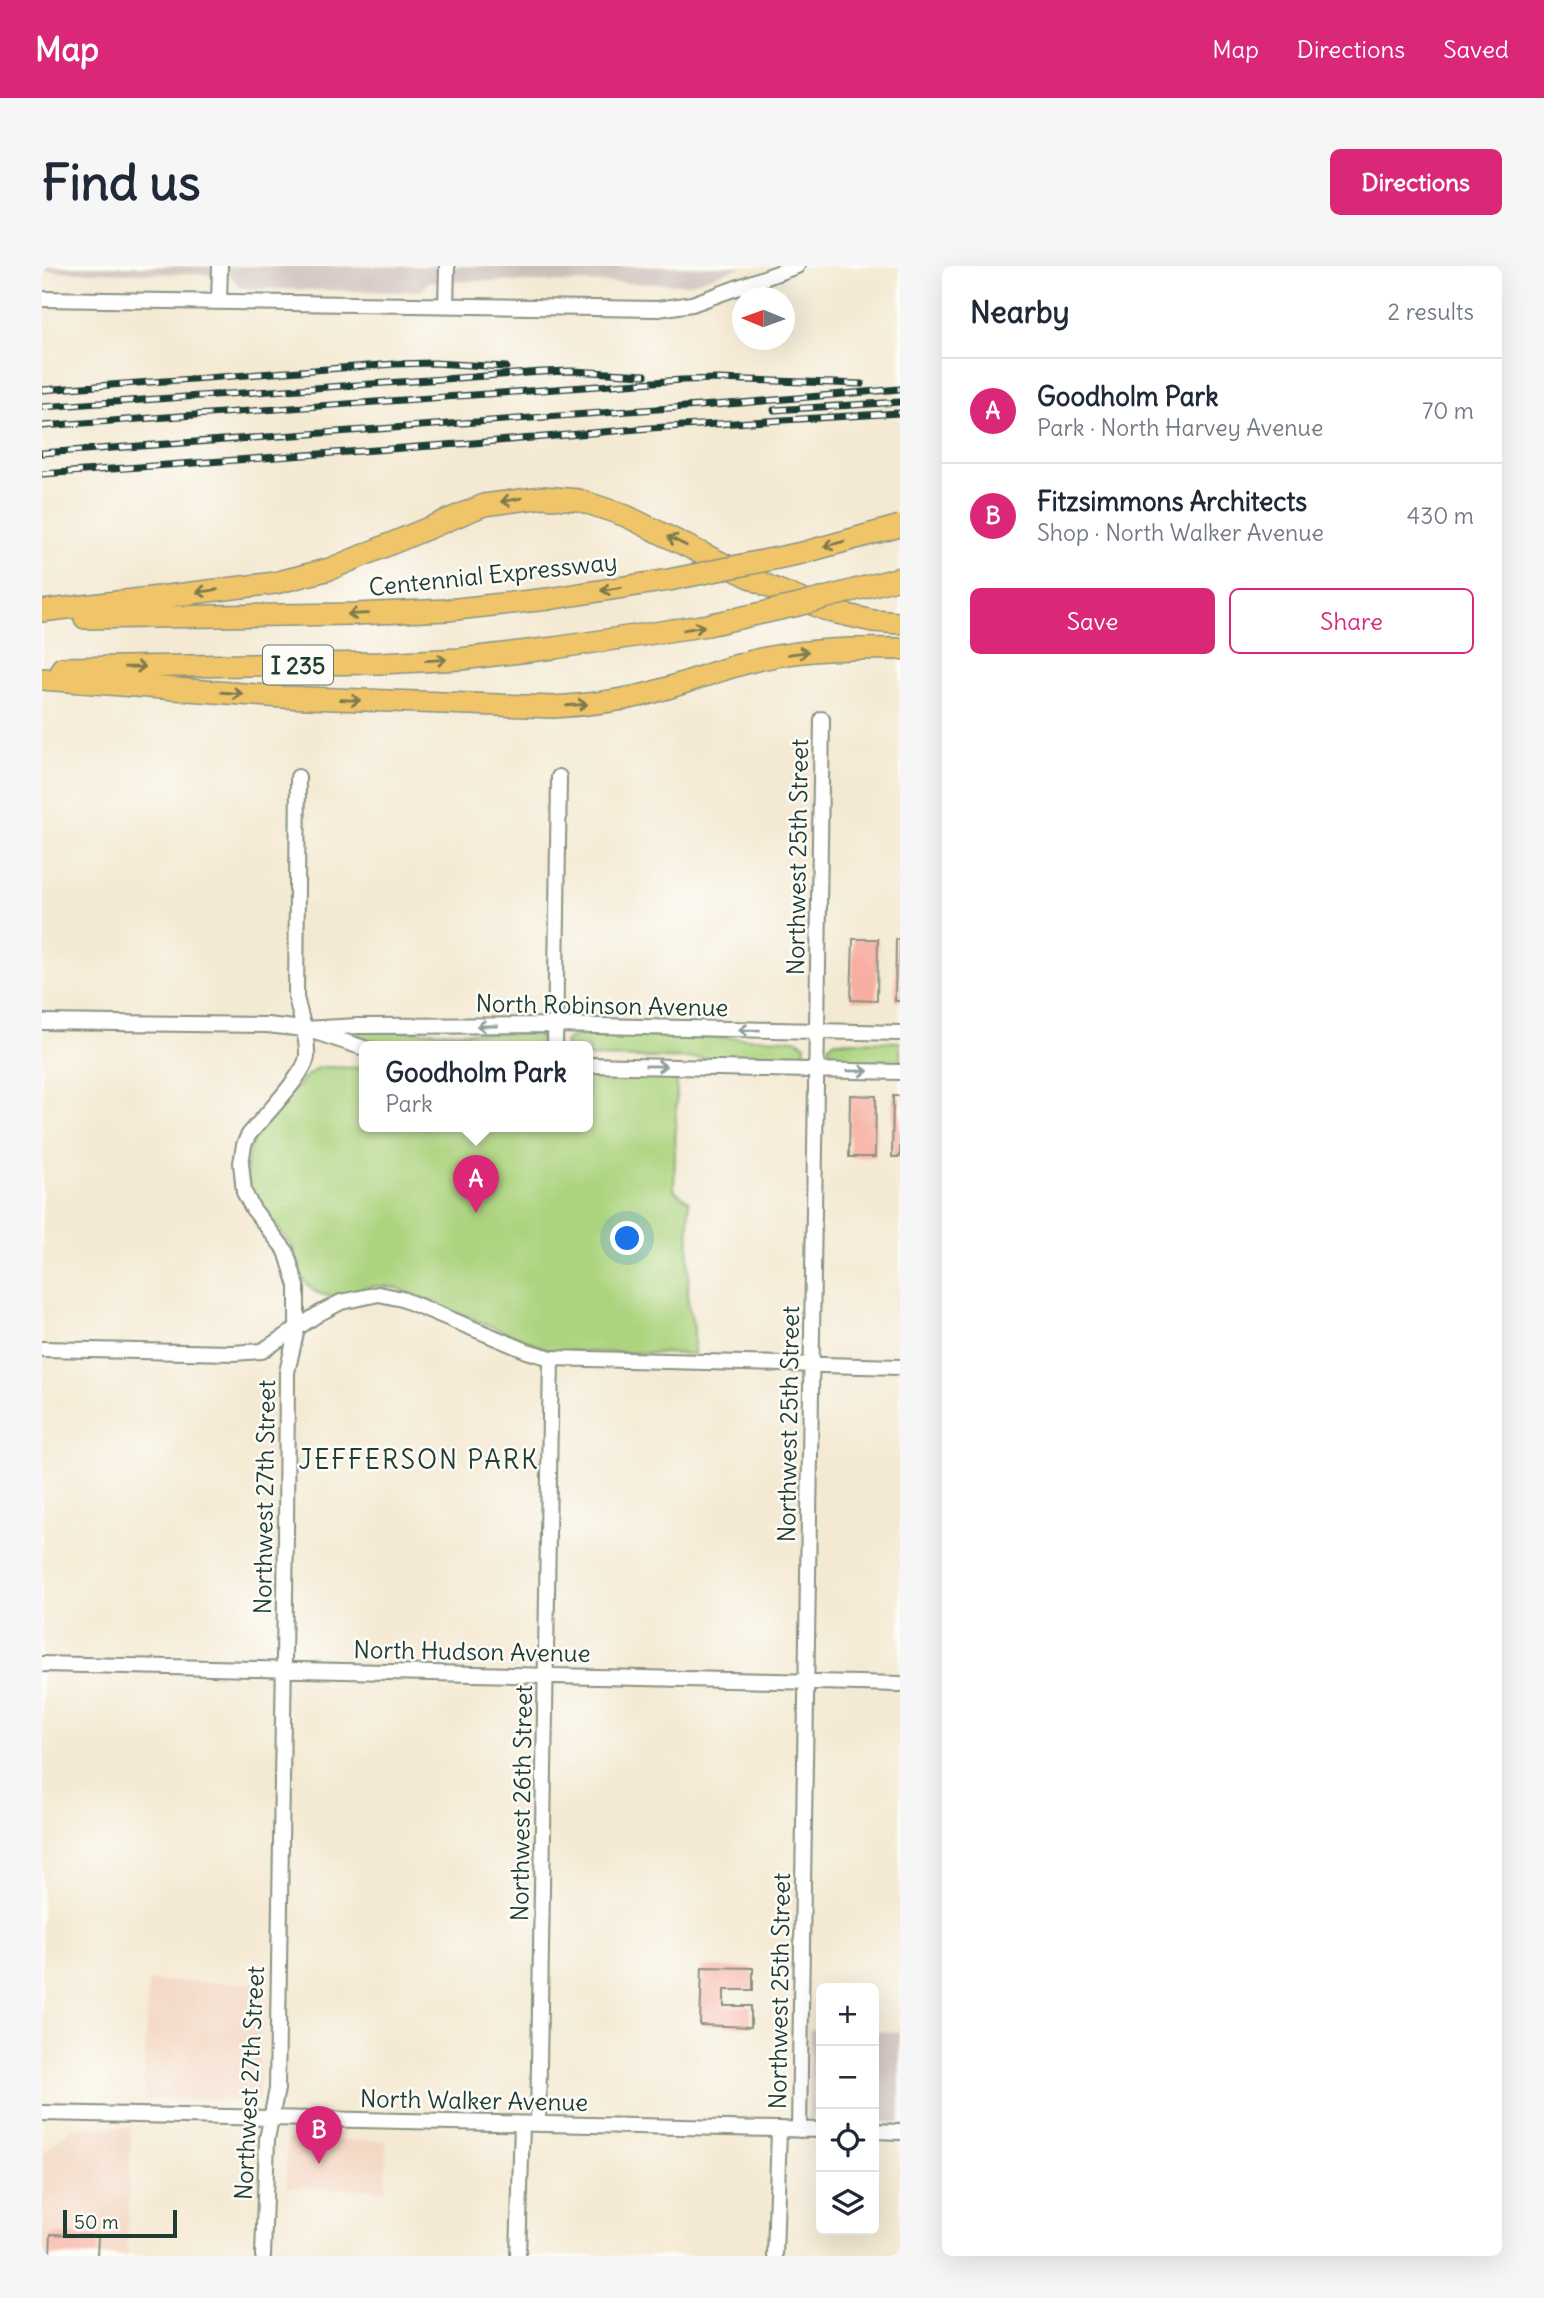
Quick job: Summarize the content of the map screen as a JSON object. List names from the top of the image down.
{
  "streets": {
    "highway": ["Centennial Expressway", "I 235"],
    "street": [
      "Northwest 25th Street",
      "North Robinson Avenue",
      "Northwest 27th Street",
      "North Hudson Avenue",
      "Northwest 26th Street",
      "North Walker Avenue"
    ]
  },
  "crossings": [
    ["Northwest 25th Street", "North Robinson Avenue"],
    ["Northwest 25th Street", "North Hudson Avenue"],
    ["Northwest 25th Street", "North Walker Avenue"],
    ["North Robinson Avenue", "Northwest 27th Street"],
    ["Northwest 27th Street", "North Hudson Avenue"],
    ["Northwest 27th Street", "North Walker Avenue"],
    ["North Hudson Avenue", "Northwest 26th Street"],
    ["Northwest 26th Street", "North Walker Avenue"]
  ],
  "districts": ["JEFFERSON PARK"],
  "scale_bar": "50 m",
  "north": "left",
  "page": {
    "header": "Map",
    "nav": ["Map", "Directions", "Saved"],
    "buttons": [
      "Directions",
      ["Save", "Share"]
    ],
    "title": "Find us",
    "heading": ["Nearby", "2 results"],
    "list": [
      {
        "mark": "A",
        "name": "Goodholm Park",
        "note": "Park · North Harvey Avenue",
        "value": "70 m"
      },
      {
        "mark": "B",
        "name": "Fitzsimmons Architects",
        "note": "Shop · North Walker Avenue",
        "value": "430 m"
      }
    ],
    "popup": ["Goodholm Park", "Park"],
    "pins": ["A", "B"],
    "map_buttons": ["+", "−"],
    "scale": "50 m"
  }
}
